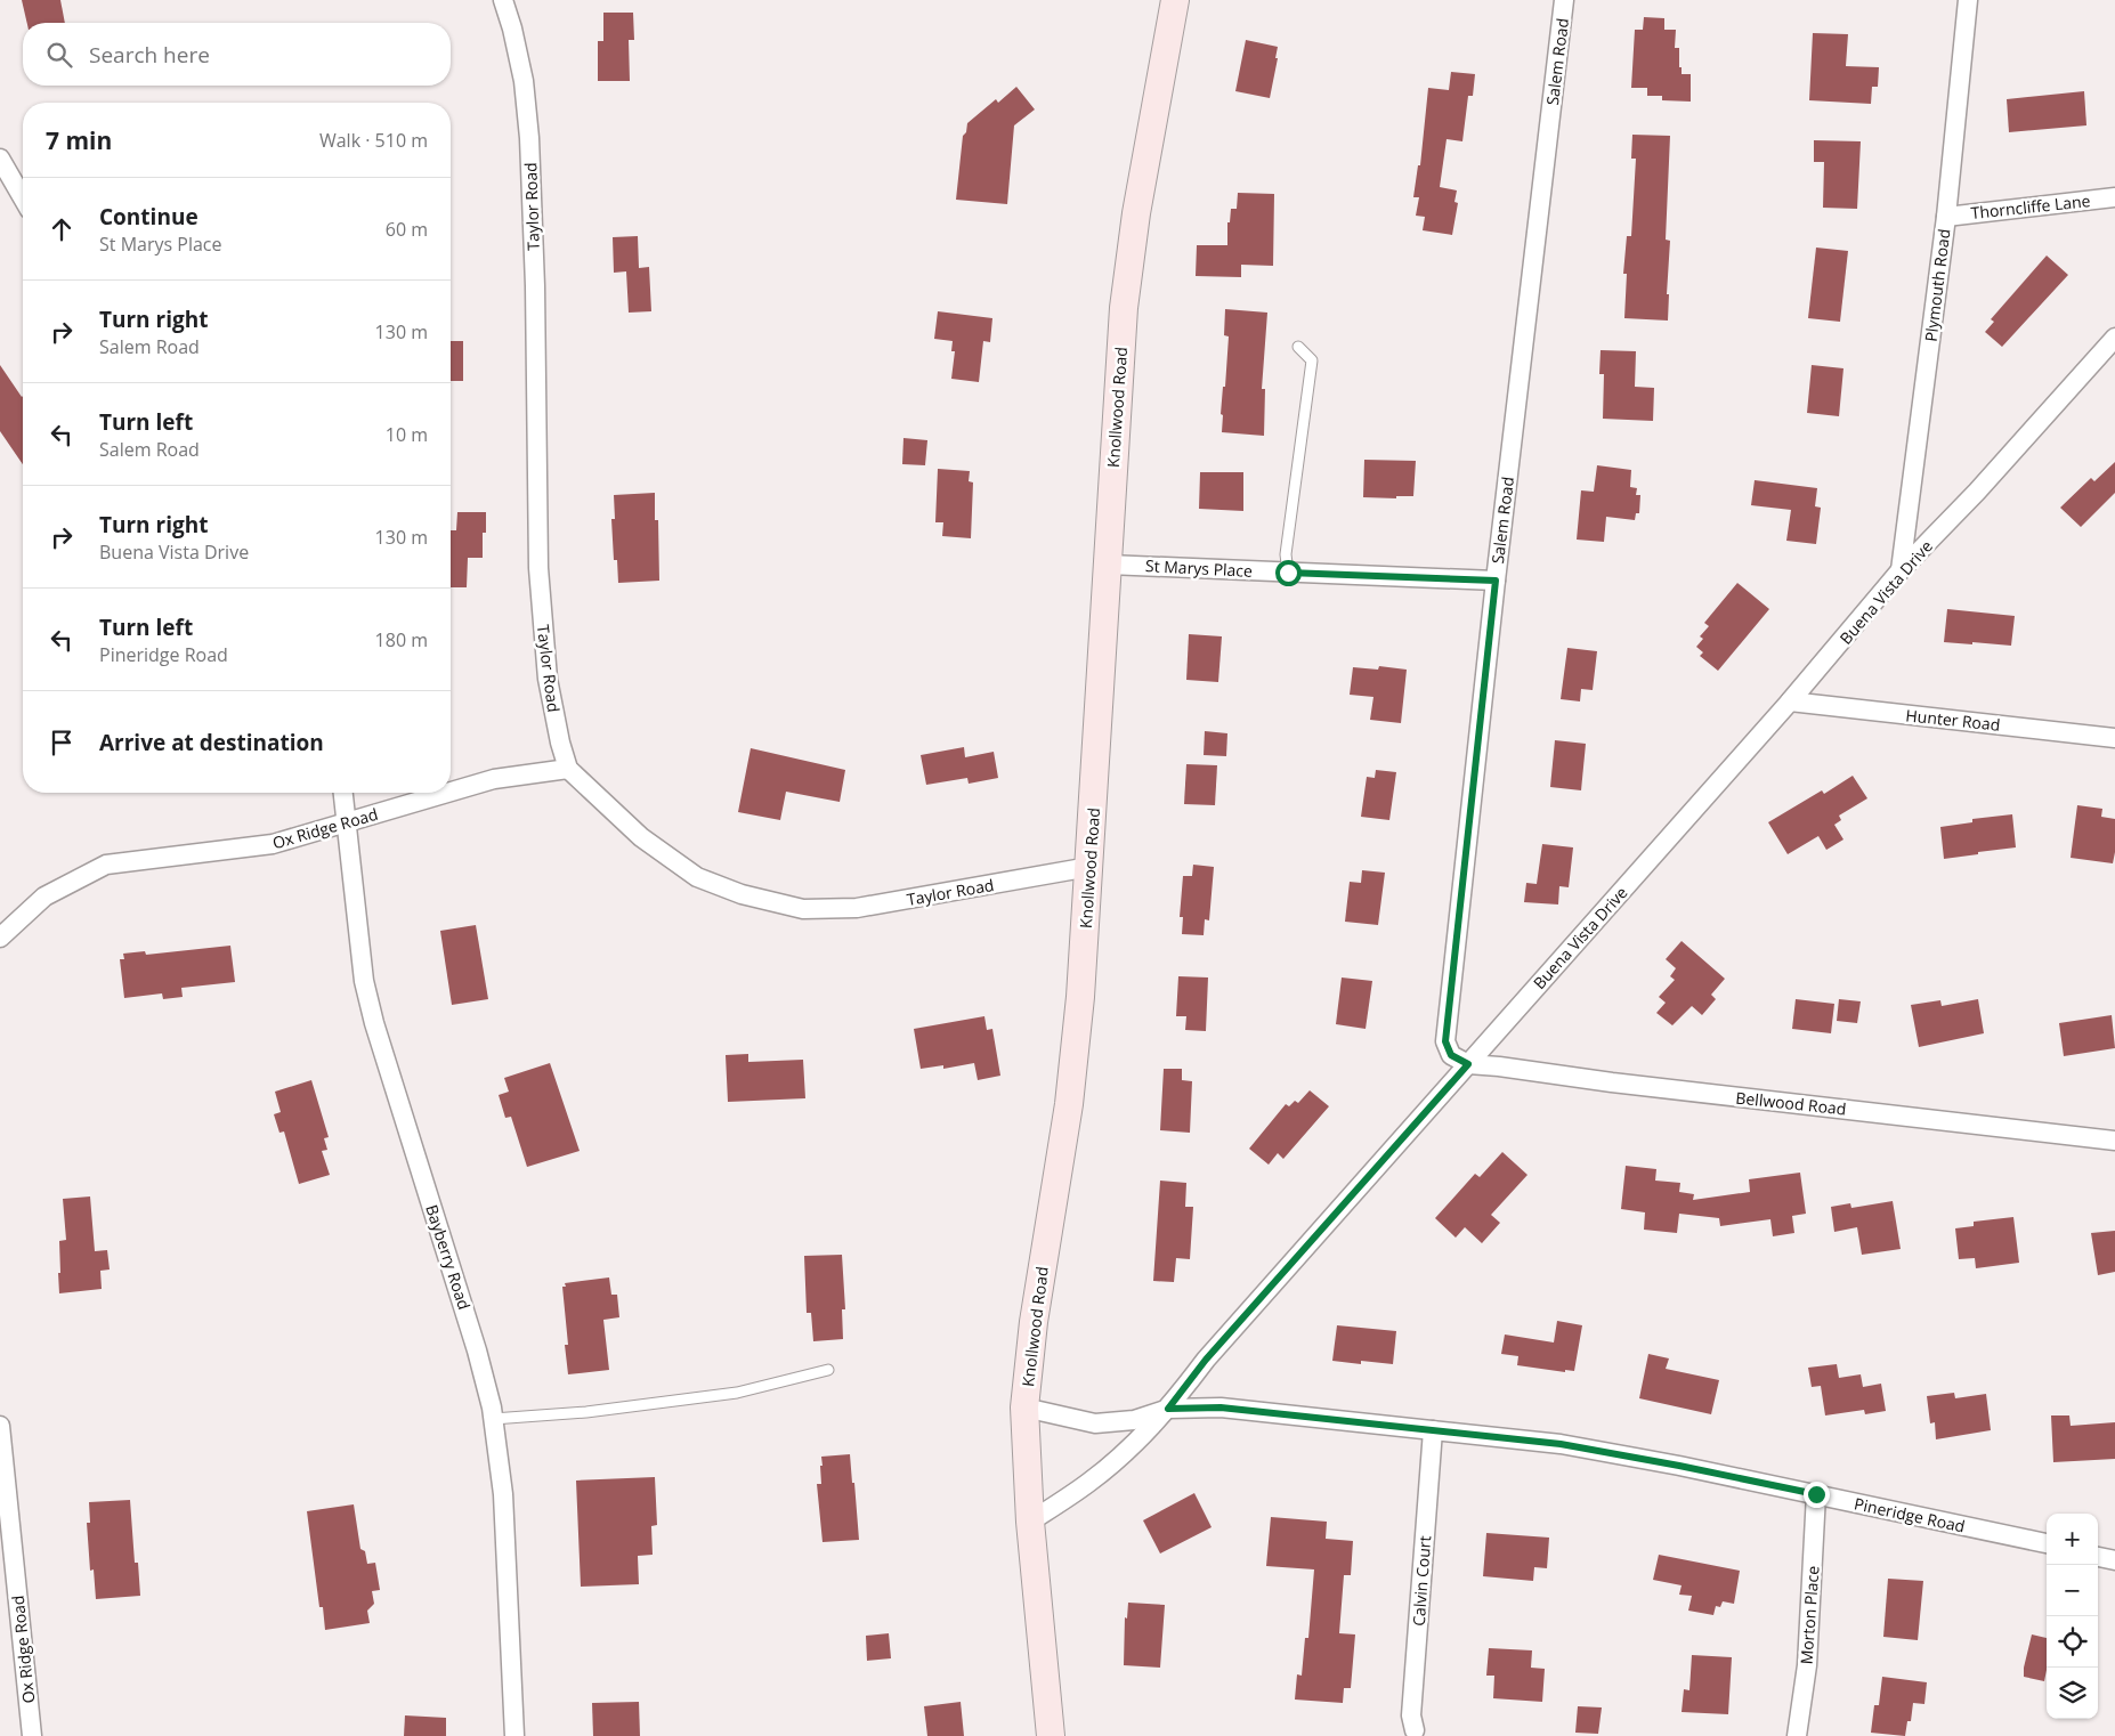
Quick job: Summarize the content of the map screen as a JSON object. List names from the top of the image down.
{
  "streets": {
    "main road": ["Knollwood Road"],
    "street": [
      "Salem Road",
      "Taylor Road",
      "Thorncliffe Lane",
      "Plymouth Road",
      "St Marys Place",
      "Buena Vista Drive",
      "Hunter Road",
      "Ox Ridge Road",
      "Bellwood Road",
      "Bayberry Road",
      "Pineridge Road",
      "Calvin Court",
      "Morton Place"
    ]
  },
  "crossings": [
    ["Salem Road", "St Marys Place"],
    ["Salem Road", "Buena Vista Drive"],
    ["Salem Road", "Bellwood Road"],
    ["Taylor Road", "Knollwood Road"],
    ["Taylor Road", "Ox Ridge Road"],
    ["Thorncliffe Lane", "Plymouth Road"],
    ["Plymouth Road", "Buena Vista Drive"],
    ["Knollwood Road", "St Marys Place"],
    ["Knollwood Road", "Buena Vista Drive"],
    ["Knollwood Road", "Pineridge Road"],
    ["Buena Vista Drive", "Hunter Road"],
    ["Buena Vista Drive", "Bellwood Road"],
    ["Buena Vista Drive", "Pineridge Road"],
    ["Ox Ridge Road", "Bayberry Road"],
    ["Pineridge Road", "Calvin Court"],
    ["Pineridge Road", "Morton Place"]
  ],
  "page": {
    "search": "Search here",
    "heading": ["7 min", "Walk · 510 m"],
    "list": [
      ["Continue", "St Marys Place", "60 m"],
      ["Turn right", "Salem Road", "130 m"],
      ["Turn left", "Salem Road", "10 m"],
      ["Turn right", "Buena Vista Drive", "130 m"],
      ["Turn left", "Pineridge Road", "180 m"],
      "Arrive at destination"
    ],
    "map_buttons": ["+", "−"]
  }
}
